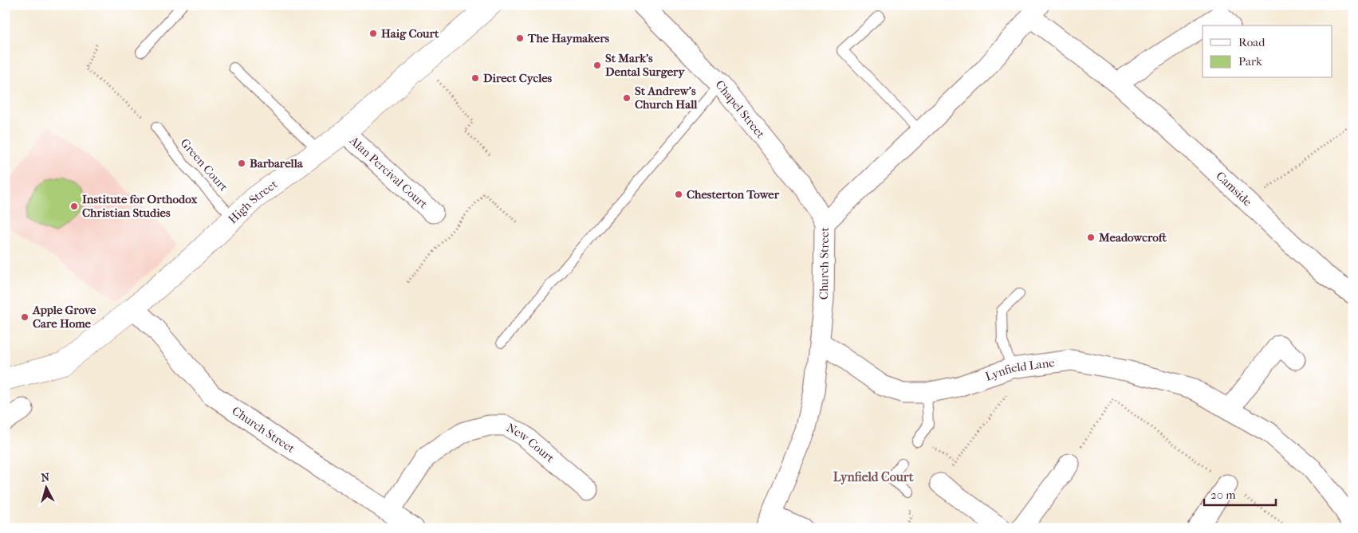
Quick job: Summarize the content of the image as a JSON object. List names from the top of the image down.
{
  "streets": {
    "street": [
      "Chapel Street",
      "Alan Percival Court",
      "Camside",
      "High Street",
      "Church Street",
      "Lynfield Lane",
      "New Court"
    ],
    "lane": ["Green Court"]
  },
  "crossings": [
    ["Chapel Street", "Church Street"],
    ["Green Court", "High Street"],
    ["Alan Percival Court", "High Street"],
    ["Camside", "Church Street"],
    ["High Street", "Church Street"],
    ["Church Street", "Lynfield Lane"],
    ["Church Street", "New Court"]
  ],
  "districts": ["Lynfield Court"],
  "places": [
    "Haig Court",
    "The Haymakers",
    "St Mark's Dental Surgery",
    "Direct Cycles",
    "St Andrew's Church Hall",
    "Barbarella",
    "Chesterton Tower",
    "Institute for Orthodox Christian Studies",
    "Meadowcroft",
    "Apple Grove Care Home"
  ],
  "legend": ["Road", "Park"],
  "scale_bar": "20 m",
  "north": "top"
}
